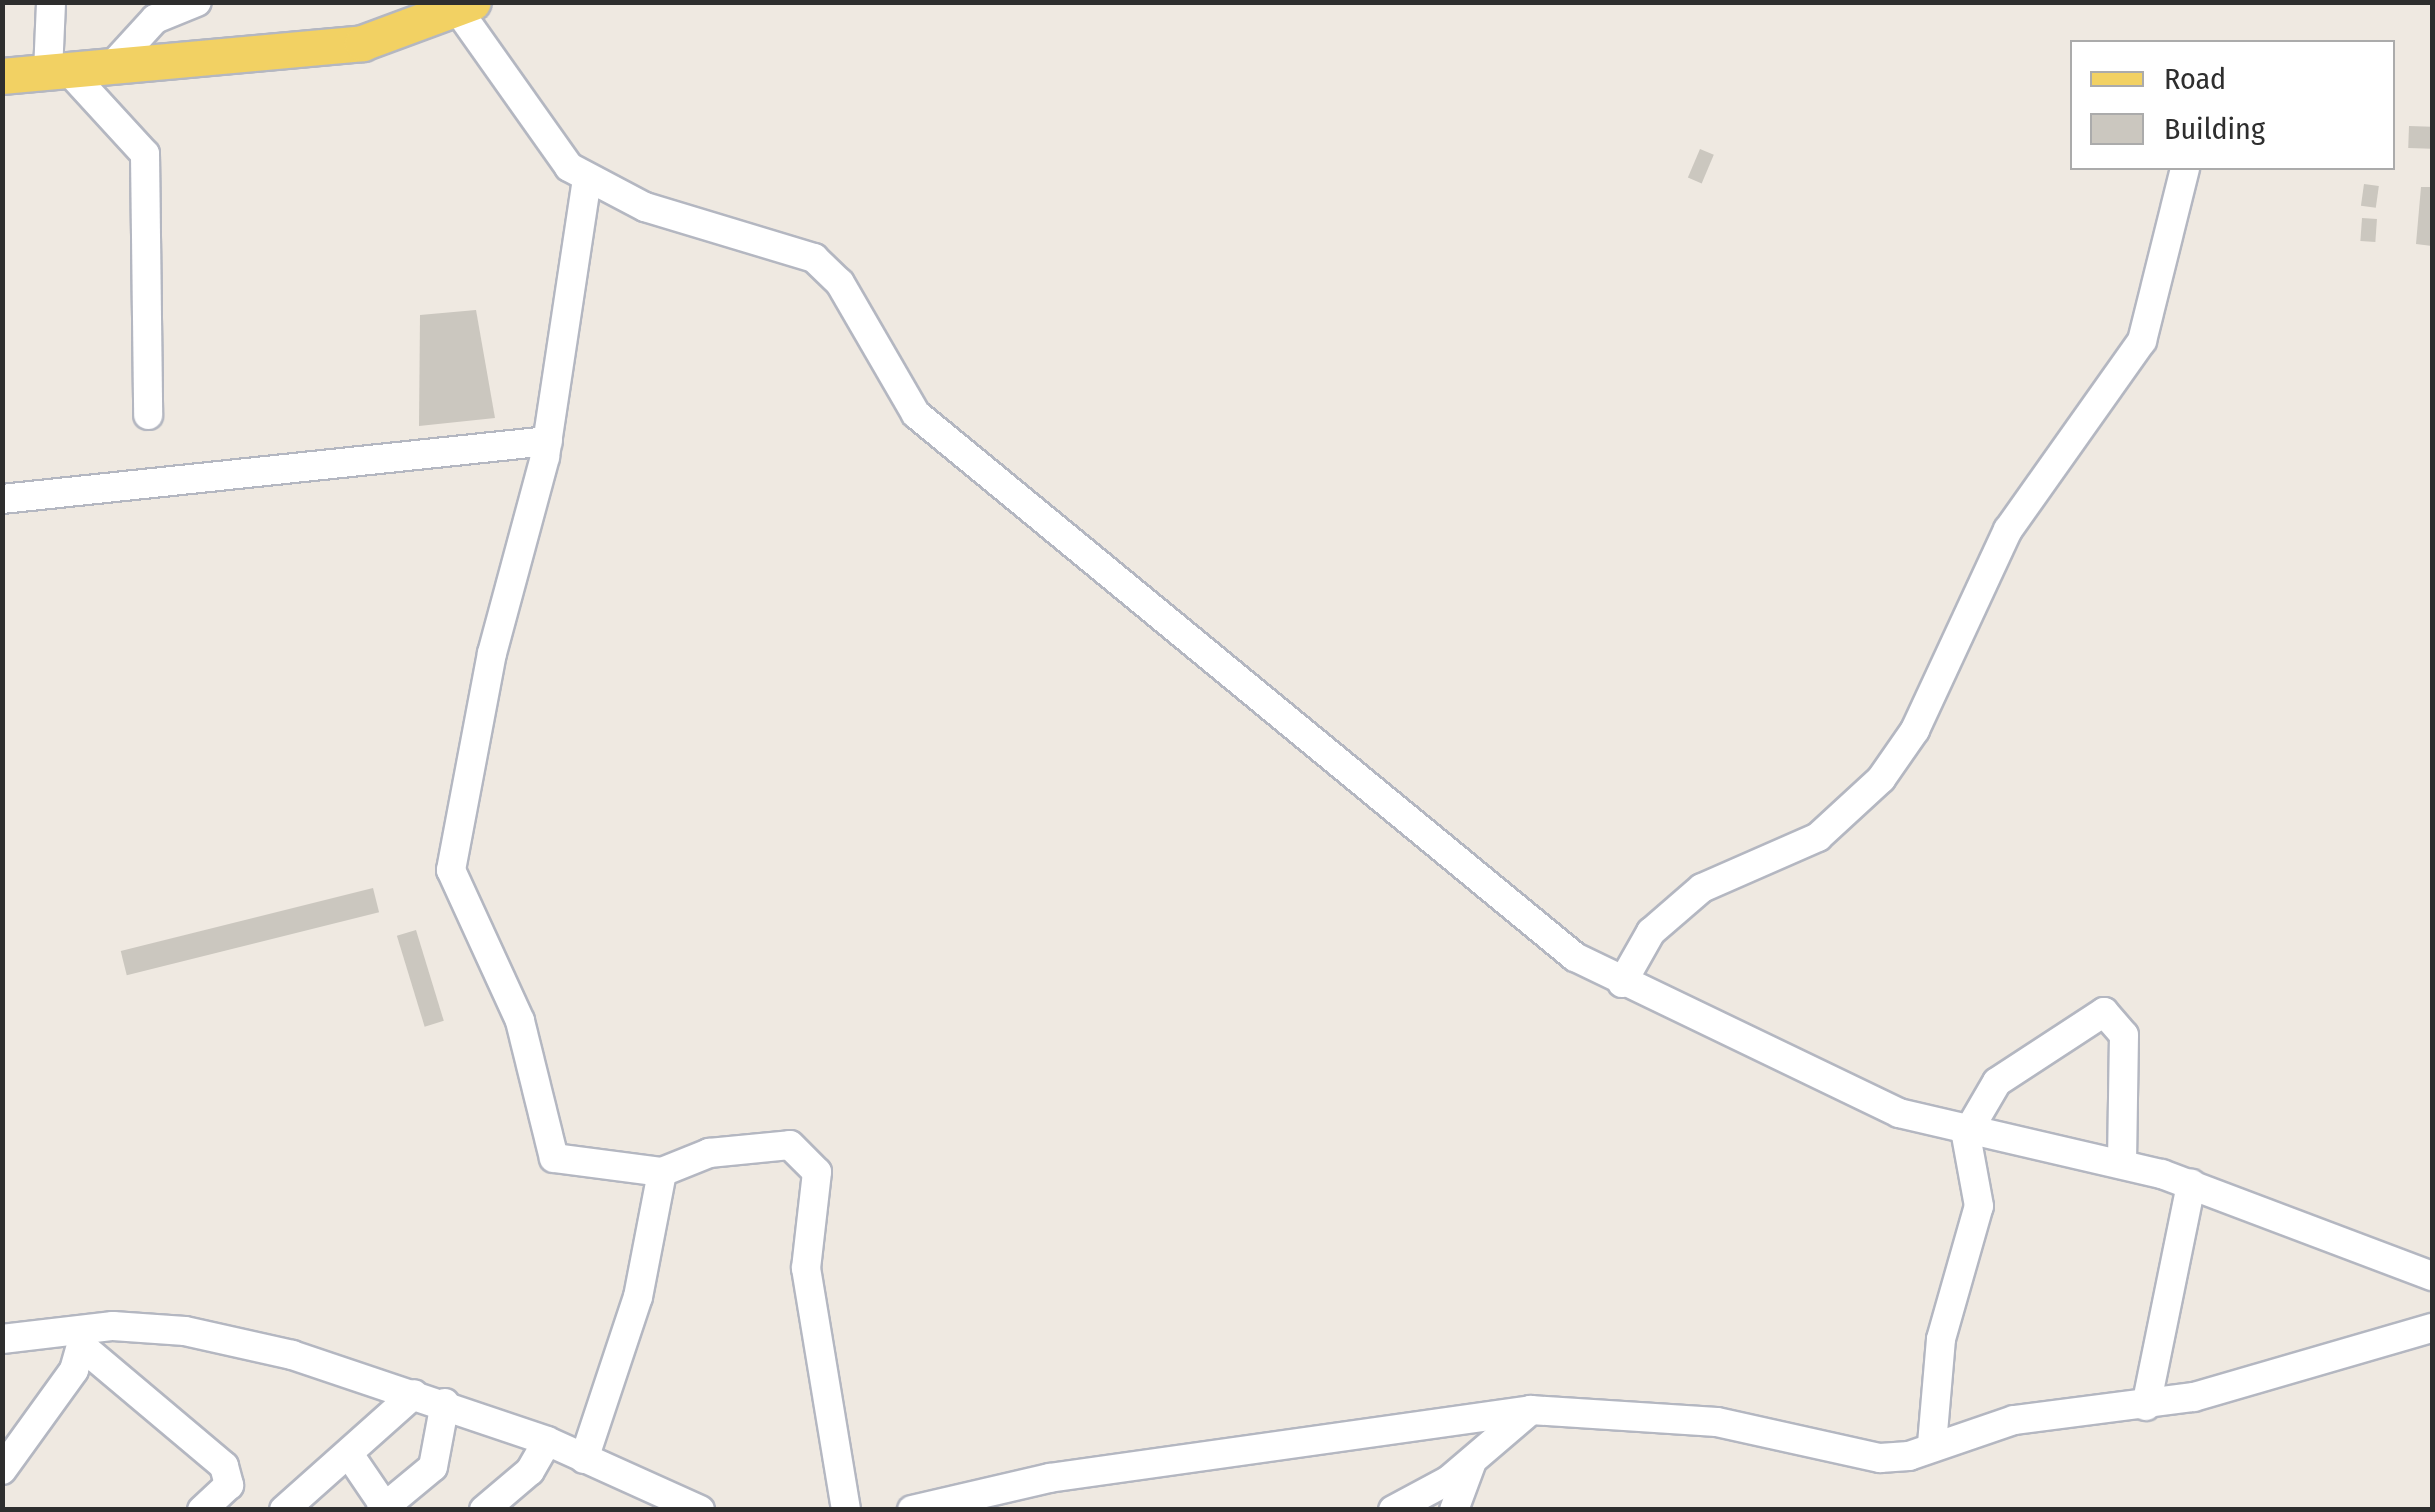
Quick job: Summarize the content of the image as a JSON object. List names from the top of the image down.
{
  "legend": ["Road", "Building"]
}
